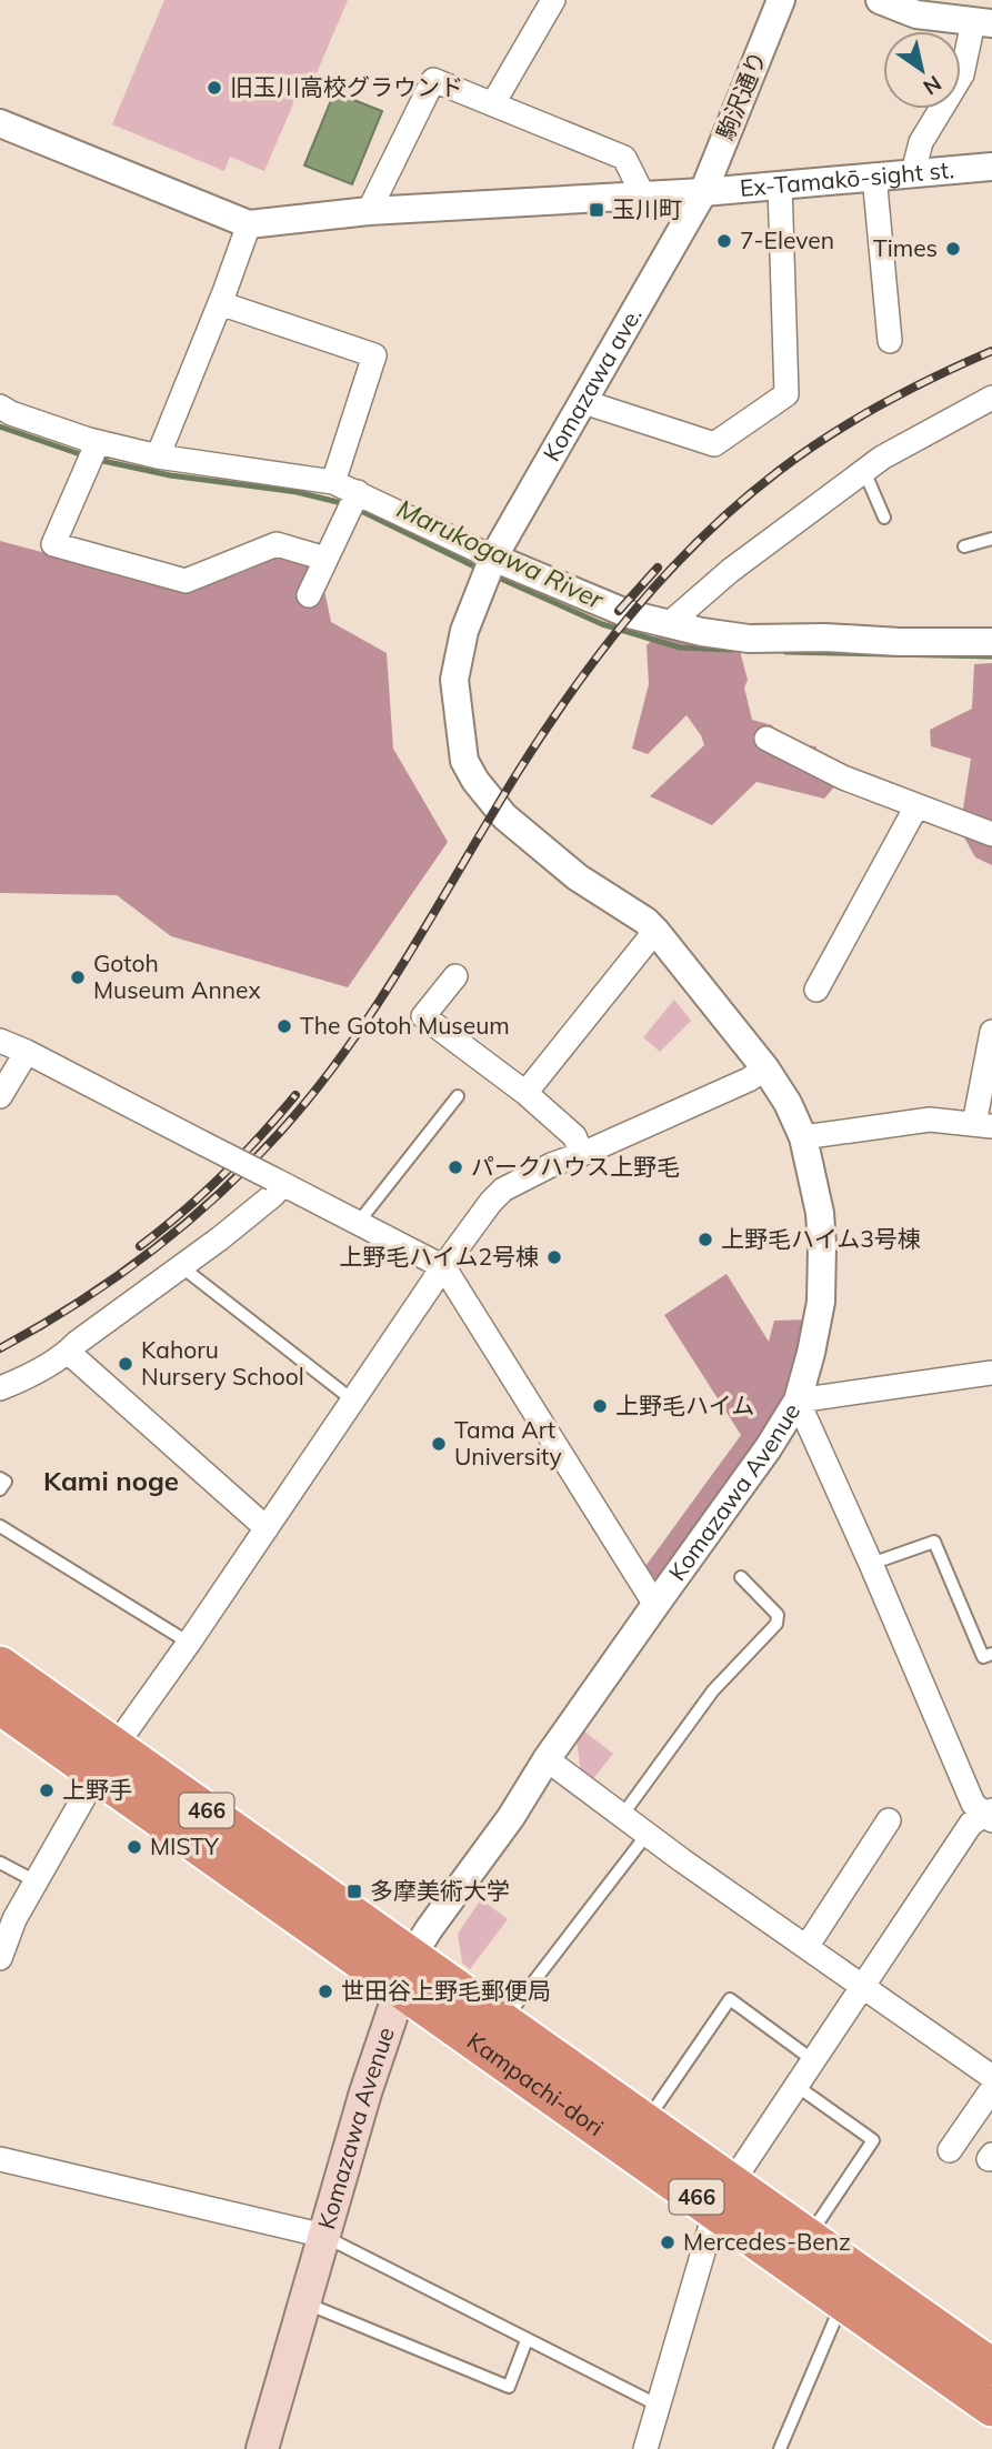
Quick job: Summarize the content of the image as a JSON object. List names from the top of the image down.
{
  "streets": {
    "highway": ["466", "Kampachi-dori"],
    "main road": ["Komazawa Avenue"],
    "street": ["駒沢通り", "Ex-Tamakō-sight st.", "Komazawa ave."]
  },
  "crossings": [
    ["駒沢通り", "Ex-Tamakō-sight st."],
    ["駒沢通り", "Komazawa ave."],
    ["Ex-Tamakō-sight st.", "Komazawa ave."],
    ["Komazawa ave.", "Komazawa Avenue"],
    ["Komazawa Avenue", "Kampachi-dori"]
  ],
  "districts": ["Kami noge"],
  "water": ["Marukogawa River"],
  "places": {
    "other": [
      "旧玉川高校グラウンド",
      "7-Eleven",
      "Times",
      "Gotoh Museum Annex",
      "The Gotoh Museum",
      "パークハウス上野毛",
      "上野毛ハイム3号棟",
      "上野毛ハイム2号棟",
      "Kahoru Nursery School",
      "上野毛ハイム",
      "Tama Art University",
      "上野手",
      "MISTY",
      "世田谷上野毛郵便局",
      "Mercedes-Benz"
    ],
    "transit": ["玉川町", "多摩美術大学"]
  },
  "north": "bottom right"
}
